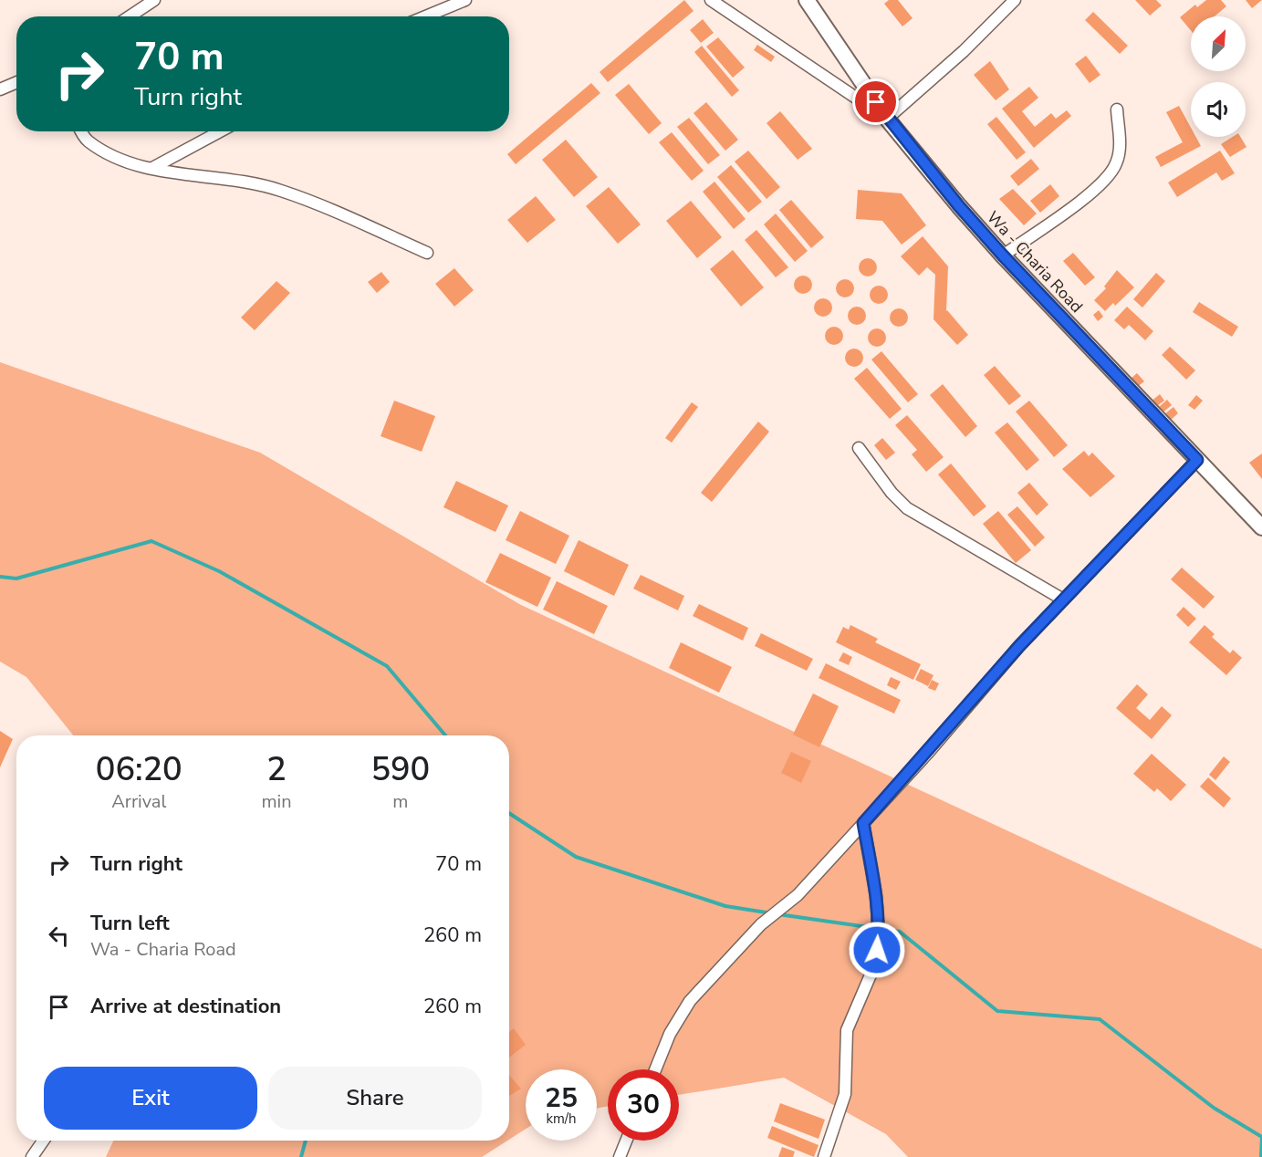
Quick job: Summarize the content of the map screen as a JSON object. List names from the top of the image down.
{
  "streets": {
    "street": ["Wa - Charia Road"]
  },
  "north": "top right",
  "page": {
    "turn": ["70 m", "Turn right"],
    "eta": [
      "06:20",
      "Arrival",
      "2",
      "min",
      "590",
      "m"
    ],
    "list": [
      {
        "name": "Turn right",
        "value": "70 m"
      },
      {
        "name": "Turn left",
        "note": "Wa - Charia Road",
        "value": "260 m"
      },
      {
        "name": "Arrive at destination",
        "value": "260 m"
      }
    ],
    "buttons": ["Exit", "Share"],
    "speed": "25 km/h",
    "limit": "30"
  }
}
